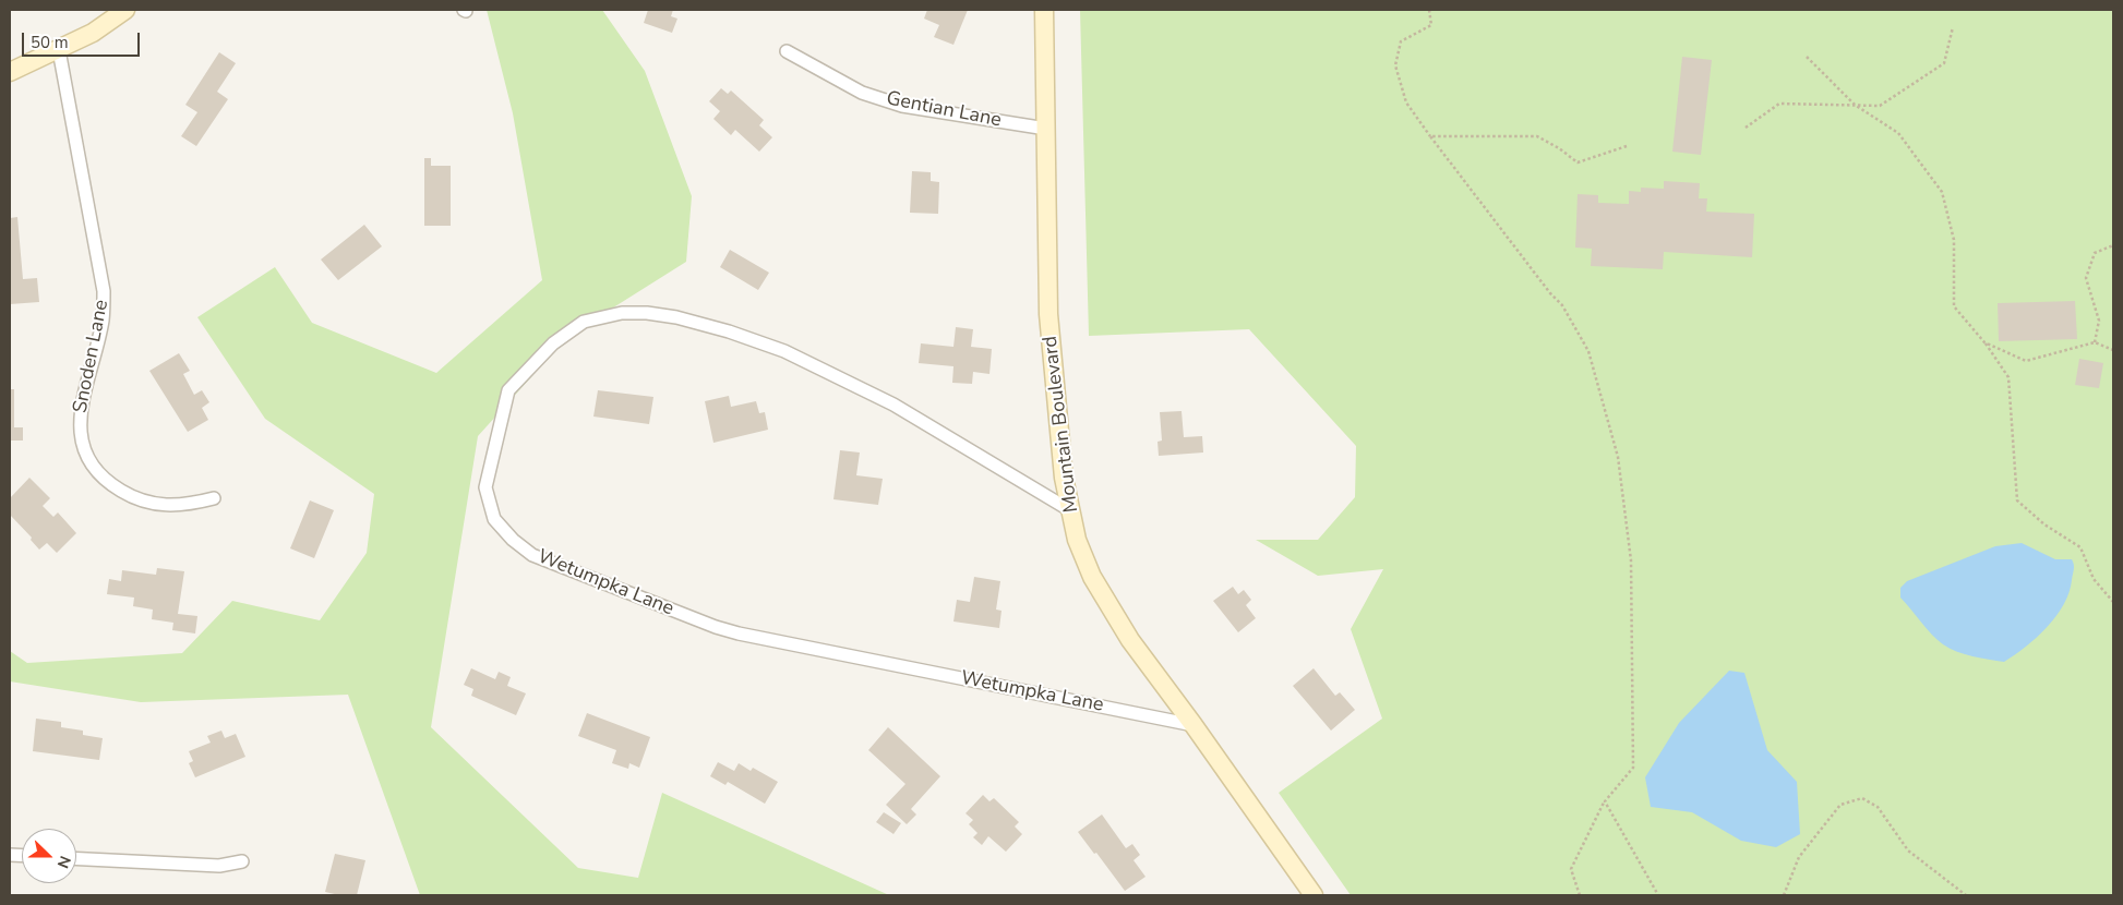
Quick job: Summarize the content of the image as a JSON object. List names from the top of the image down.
{
  "streets": {
    "street": [
      "Gentian Lane",
      "Snoden Lane",
      "Mountain Boulevard",
      "Wetumpka Lane"
    ]
  },
  "crossings": [
    ["Gentian Lane", "Mountain Boulevard"],
    ["Mountain Boulevard", "Wetumpka Lane"]
  ],
  "scale_bar": "50 m",
  "north": "right"
}
